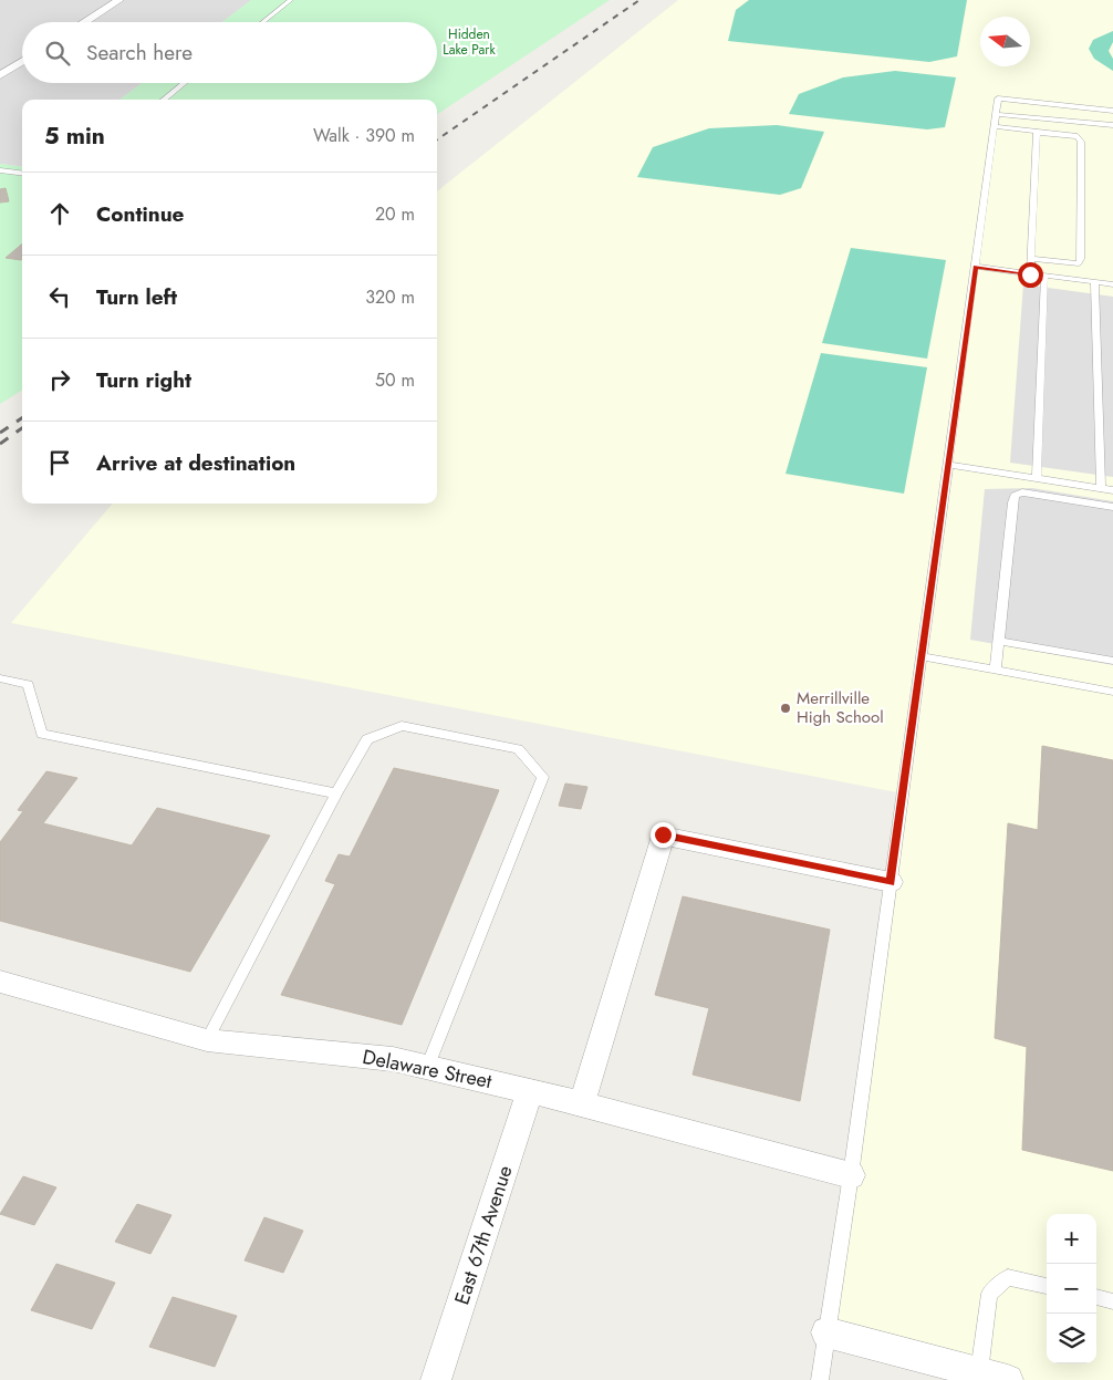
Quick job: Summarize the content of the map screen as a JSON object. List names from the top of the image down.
{
  "streets": {
    "street": ["Delaware Street", "East 67th Avenue"]
  },
  "crossings": [
    ["Delaware Street", "East 67th Avenue"]
  ],
  "parks": ["Hidden Lake Park"],
  "places": ["Merrillville High School"],
  "north": "left",
  "page": {
    "search": "Search here",
    "heading": ["5 min", "Walk · 390 m"],
    "list": [
      ["Continue", "20 m"],
      ["Turn left", "320 m"],
      ["Turn right", "50 m"],
      "Arrive at destination"
    ],
    "map_buttons": ["+", "−"]
  }
}
